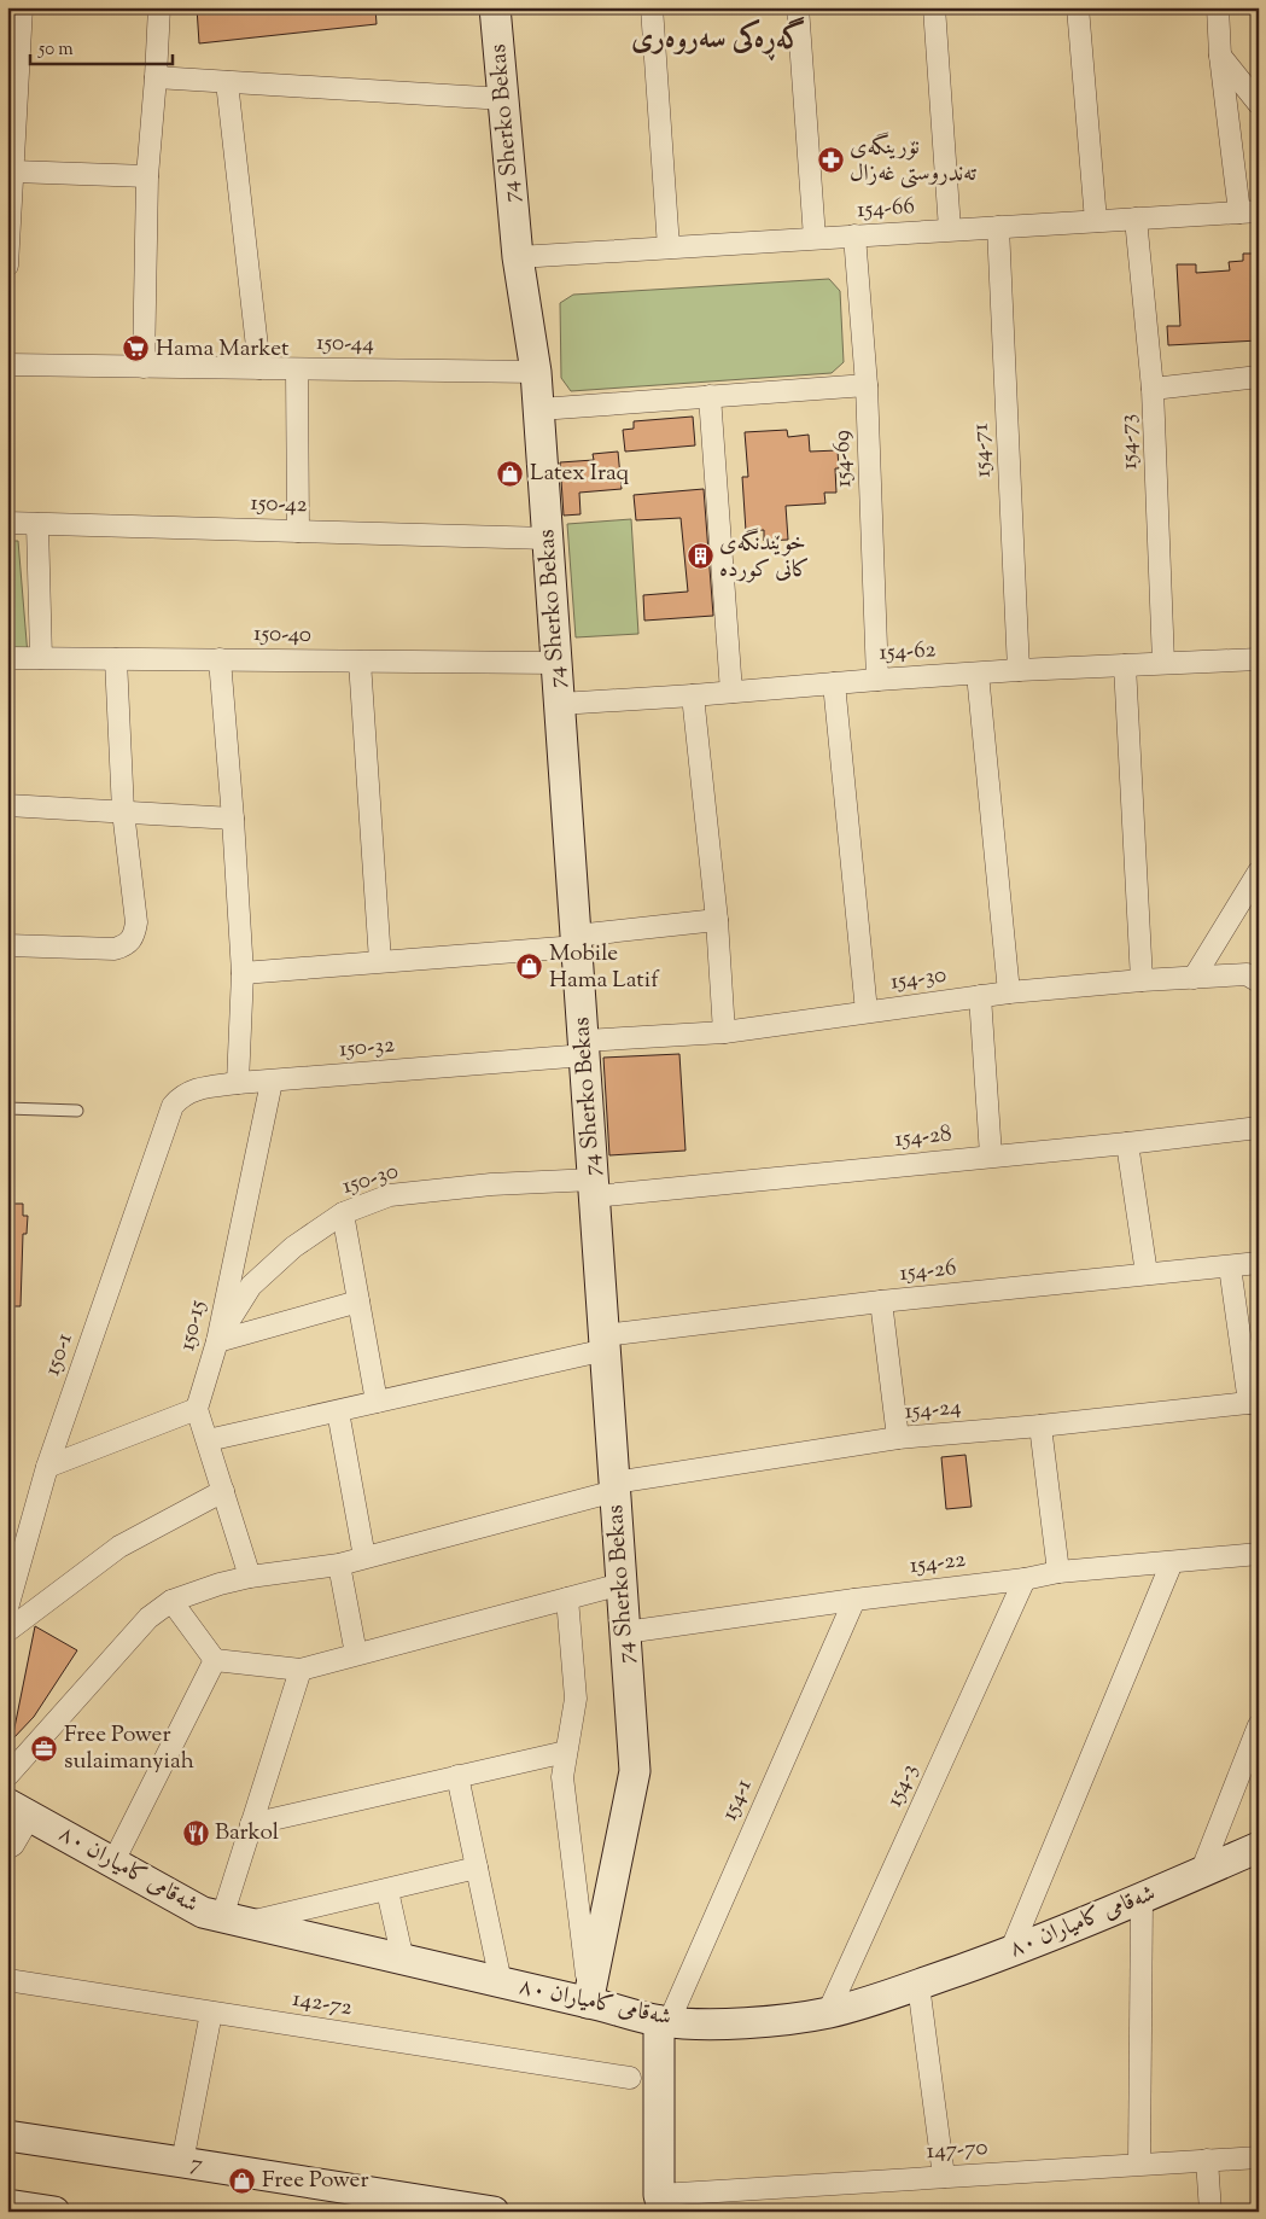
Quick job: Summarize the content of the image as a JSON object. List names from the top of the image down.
{
  "streets": {
    "street": [
      "74 Sherko Bekas",
      "154-66",
      "150-44",
      "154-73",
      "154-71",
      "154-69",
      "150-42",
      "150-40",
      "154-62",
      "154-30",
      "150-32",
      "154-28",
      "150-30",
      "154-26",
      "150-15",
      "150-1",
      "154-24",
      "154-22",
      "154-3",
      "154-1",
      "شەقامی کامیاران ٨٠",
      "142-72",
      "147-70",
      "7"
    ]
  },
  "crossings": [
    ["74 Sherko Bekas", "154-66"],
    ["74 Sherko Bekas", "150-44"],
    ["74 Sherko Bekas", "150-42"],
    ["74 Sherko Bekas", "150-40"],
    ["74 Sherko Bekas", "154-62"],
    ["74 Sherko Bekas", "154-30"],
    ["74 Sherko Bekas", "150-32"],
    ["74 Sherko Bekas", "154-28"],
    ["74 Sherko Bekas", "150-30"],
    ["74 Sherko Bekas", "154-26"],
    ["74 Sherko Bekas", "154-24"],
    ["74 Sherko Bekas", "154-22"],
    ["74 Sherko Bekas", "شەقامی کامیاران ٨٠"],
    ["154-66", "154-73"],
    ["154-66", "154-71"],
    ["154-66", "154-69"],
    ["154-73", "154-62"],
    ["154-71", "154-62"],
    ["154-69", "154-62"],
    ["154-30", "150-32"],
    ["150-32", "150-15"],
    ["150-32", "150-1"],
    ["154-28", "150-30"],
    ["150-30", "150-15"],
    ["154-22", "154-3"],
    ["154-22", "154-1"],
    ["154-3", "شەقامی کامیاران ٨٠"],
    ["154-1", "شەقامی کامیاران ٨٠"]
  ],
  "districts": ["گەڕەکی سەروەری"],
  "places": {
    "pharmacy": ["نۆرینگەی تەندروستی غەزال"],
    "supermarket": ["Hama Market"],
    "shop": ["Latex Iraq", "Mobile Hama Latif", "Free Power"],
    "building": ["خوێندنگەی کانی کوردە"],
    "office": ["Free Power sulaimanyiah"],
    "restaurant": ["Barkol"]
  },
  "scale_bar": "50 m"
}
